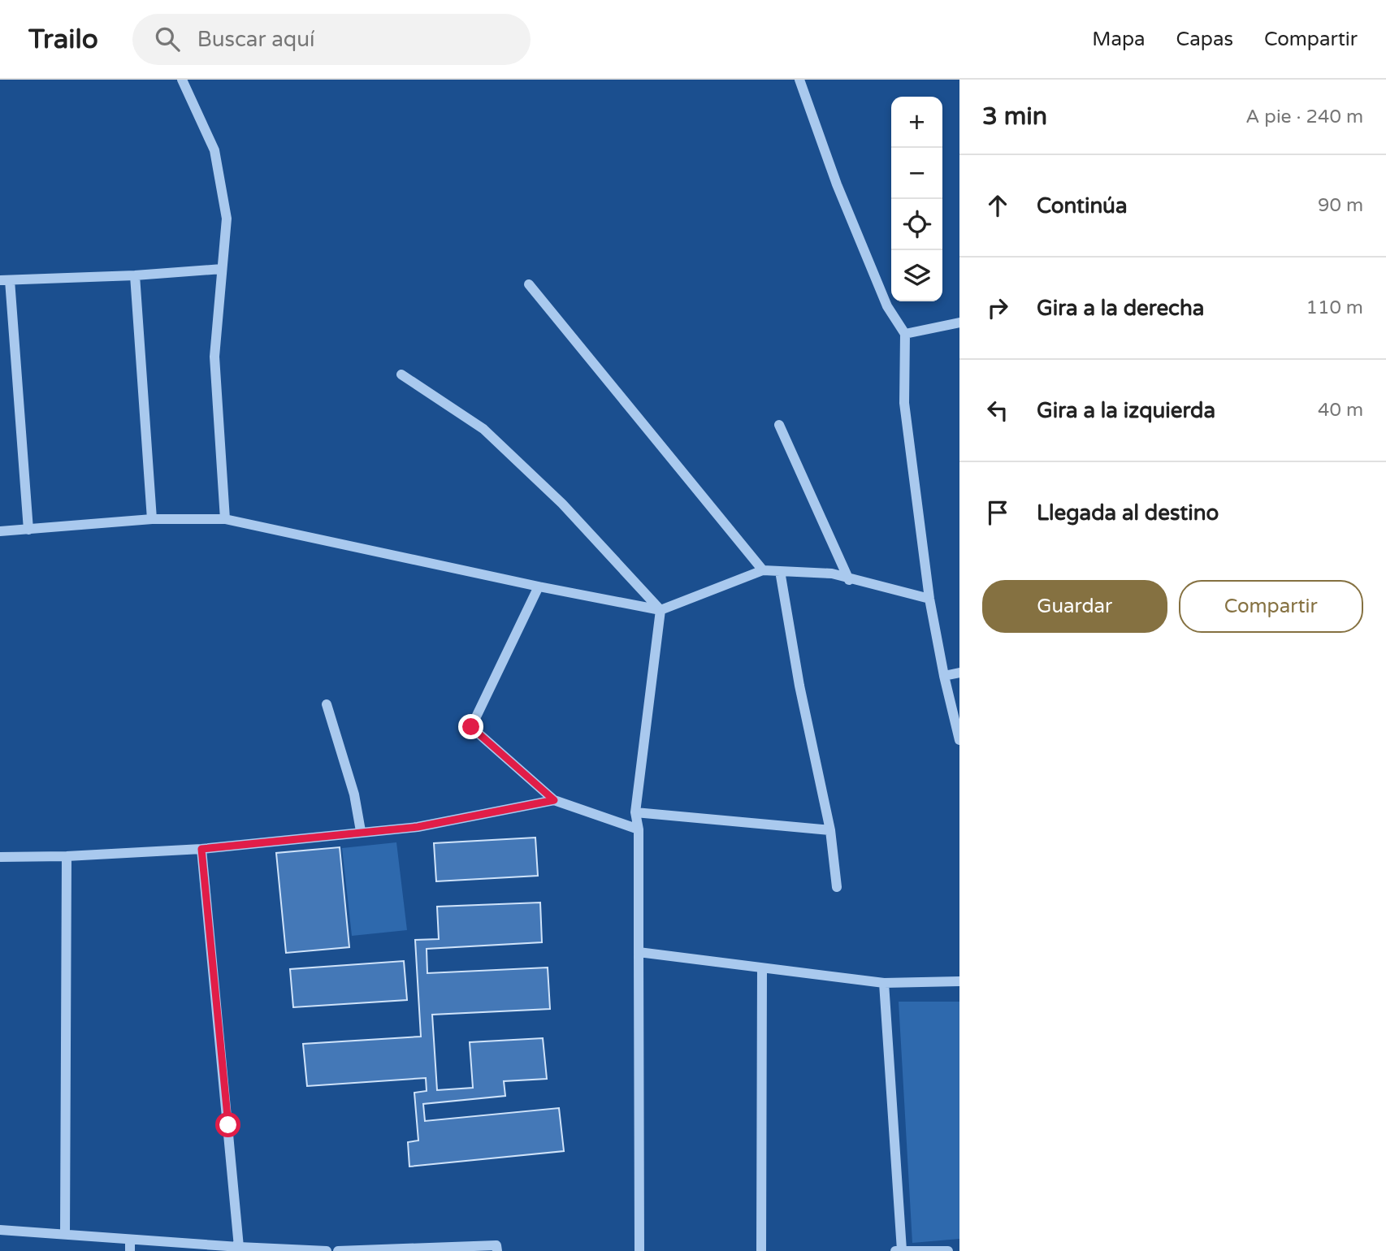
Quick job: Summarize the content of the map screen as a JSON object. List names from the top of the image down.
{
  "page": {
    "header": "Trailo",
    "search": "Buscar aquí",
    "nav": ["Mapa", "Capas", "Compartir"],
    "heading": ["3 min", "A pie · 240 m"],
    "map_buttons": ["+", "−"],
    "list": [
      ["Continúa", "90 m"],
      ["Gira a la derecha", "110 m"],
      ["Gira a la izquierda", "40 m"],
      "Llegada al destino"
    ],
    "buttons": ["Guardar", "Compartir"]
  }
}
